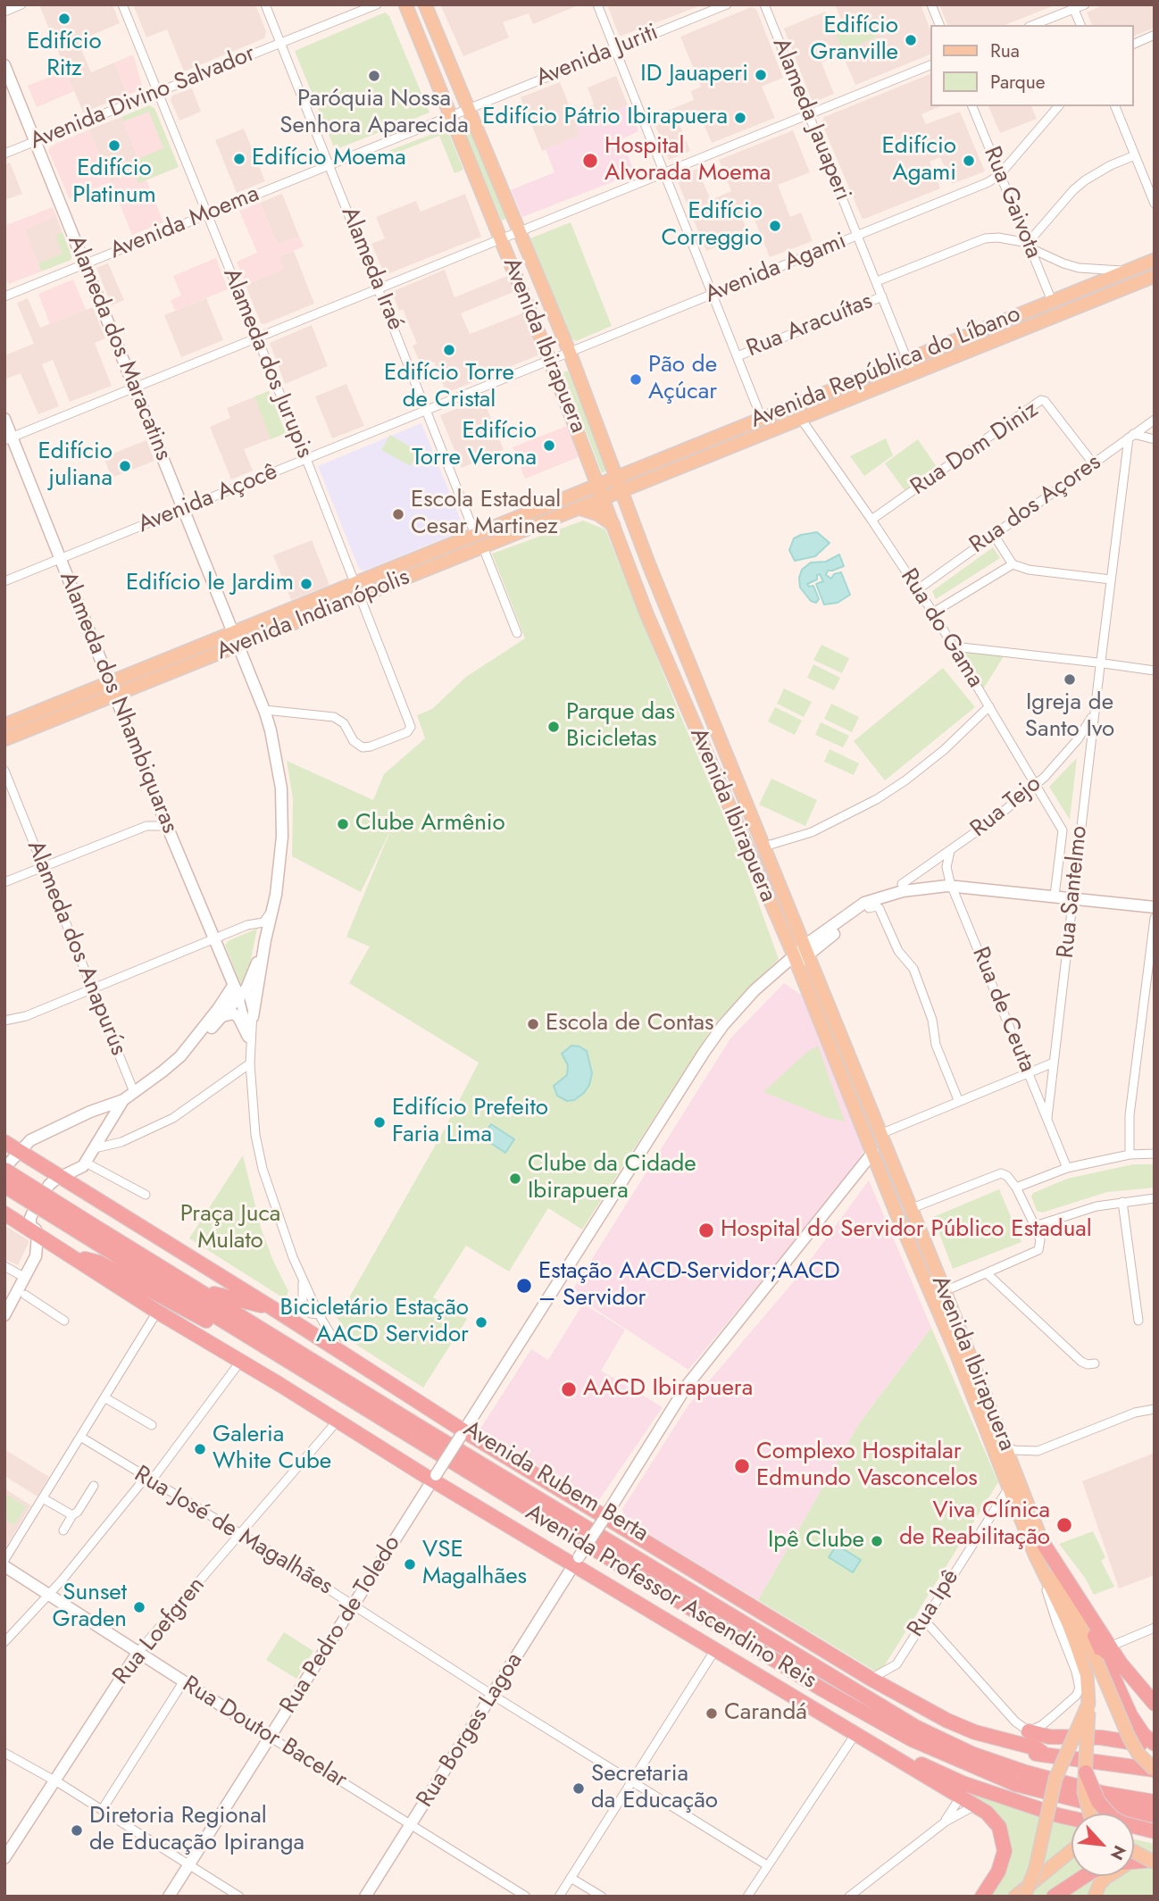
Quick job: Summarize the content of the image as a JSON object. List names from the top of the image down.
{
  "streets": {
    "highway": ["Avenida Rubem Berta", "Avenida Professor Ascendino Reis"],
    "main road": ["Avenida Ibirapuera", "Avenida República do Líbano", "Avenida Indianópolis"],
    "street": [
      "Avenida Juriti",
      "Avenida Divino Salvador",
      "Alameda Jauaperi",
      "Rua Gaivota",
      "Avenida Moema",
      "Alameda Iraé",
      "Avenida Agami",
      "Rua Aracuítas",
      "Alameda dos Maracatins",
      "Alameda dos Jurupis",
      "Rua Dom Diniz",
      "Avenida Açocê",
      "Rua dos Açores",
      "Rua do Gama",
      "Alameda dos Nhambiquaras",
      "Rua Tejo",
      "Rua Santelmo",
      "Alameda dos Anapurús",
      "Rua de Ceuta",
      "Rua José de Magalhães",
      "Rua Ipê",
      "Rua Pedro de Toledo",
      "Rua Loefgren",
      "Rua Borges Lagoa",
      "Rua Doutor Bacelar"
    ]
  },
  "crossings": [
    ["Avenida Juriti", "Avenida Ibirapuera"],
    ["Avenida Divino Salvador", "Alameda Iraé"],
    ["Avenida Divino Salvador", "Alameda dos Maracatins"],
    ["Avenida Divino Salvador", "Alameda dos Jurupis"],
    ["Alameda Jauaperi", "Avenida Agami"],
    ["Alameda Jauaperi", "Rua Aracuítas"],
    ["Alameda Jauaperi", "Avenida República do Líbano"],
    ["Rua Gaivota", "Avenida Agami"],
    ["Rua Gaivota", "Avenida República do Líbano"],
    ["Avenida Moema", "Alameda Iraé"],
    ["Avenida Moema", "Avenida Ibirapuera"],
    ["Avenida Moema", "Alameda dos Maracatins"],
    ["Avenida Moema", "Alameda dos Jurupis"],
    ["Alameda Iraé", "Avenida Açocê"],
    ["Alameda Iraé", "Avenida Indianópolis"],
    ["Avenida Agami", "Avenida Ibirapuera"],
    ["Avenida Agami", "Avenida Açocê"],
    ["Avenida Ibirapuera", "Avenida República do Líbano"],
    ["Avenida Ibirapuera", "Avenida Açocê"],
    ["Avenida Ibirapuera", "Avenida Indianópolis"],
    ["Avenida Ibirapuera", "Rua Ipê"],
    ["Alameda dos Maracatins", "Avenida Açocê"],
    ["Alameda dos Maracatins", "Avenida Indianópolis"],
    ["Alameda dos Jurupis", "Avenida Açocê"],
    ["Alameda dos Jurupis", "Avenida Indianópolis"],
    ["Avenida República do Líbano", "Avenida Indianópolis"],
    ["Avenida República do Líbano", "Rua do Gama"],
    ["Rua Dom Diniz", "Rua dos Açores"],
    ["Rua Dom Diniz", "Rua do Gama"],
    ["Avenida Açocê", "Alameda dos Nhambiquaras"],
    ["Rua dos Açores", "Rua do Gama"],
    ["Rua dos Açores", "Rua Santelmo"],
    ["Avenida Indianópolis", "Alameda dos Nhambiquaras"],
    ["Rua do Gama", "Rua Tejo"],
    ["Alameda dos Nhambiquaras", "Avenida Professor Ascendino Reis"],
    ["Rua Tejo", "Rua Santelmo"],
    ["Rua Tejo", "Rua de Ceuta"],
    ["Rua Santelmo", "Rua de Ceuta"],
    ["Rua José de Magalhães", "Rua Pedro de Toledo"],
    ["Rua José de Magalhães", "Rua Loefgren"],
    ["Rua José de Magalhães", "Rua Borges Lagoa"],
    ["Avenida Professor Ascendino Reis", "Rua Ipê"],
    ["Avenida Professor Ascendino Reis", "Rua Pedro de Toledo"],
    ["Avenida Professor Ascendino Reis", "Rua Loefgren"],
    ["Avenida Professor Ascendino Reis", "Rua Borges Lagoa"],
    ["Rua Pedro de Toledo", "Rua Doutor Bacelar"],
    ["Rua Loefgren", "Rua Doutor Bacelar"],
    ["Rua Borges Lagoa", "Rua Doutor Bacelar"]
  ],
  "parks": ["Praça Juca Mulato"],
  "places": [
    "Edifício Ritz",
    "Edifício Granville",
    "ID Jauaperi",
    "Paróquia Nossa Senhora Aparecida",
    "Edifício Pátrio Ibirapuera",
    "Edifício Platinum",
    "Edifício Moema",
    "Hospital Alvorada Moema",
    "Edifício Agami",
    "Edifício Correggio",
    "Edifício Torre de Cristal",
    "Pão de Açúcar",
    "Edifício Torre Verona",
    "Edifício juliana",
    "Escola Estadual Cesar Martinez",
    "Edifício le Jardim",
    "Igreja de Santo Ivo",
    "Parque das Bicicletas",
    "Clube Armênio",
    "Escola de Contas",
    "Edifício Prefeito Faria Lima",
    "Clube da Cidade Ibirapuera",
    "Hospital do Servidor Público Estadual",
    "Estação AACD-Servidor;AACD – Servidor",
    "Bicicletário Estação AACD Servidor",
    "AACD Ibirapuera",
    "Galeria White Cube",
    "Complexo Hospitalar Edmundo Vasconcelos",
    "Viva Clínica de Reabilitação",
    "Ipê Clube",
    "VSE Magalhães",
    "Sunset Graden",
    "Carandá",
    "Secretaria da Educação",
    "Diretoria Regional de Educação Ipiranga"
  ],
  "legend": ["Rua", "Parque"],
  "north": "bottom right"
}
